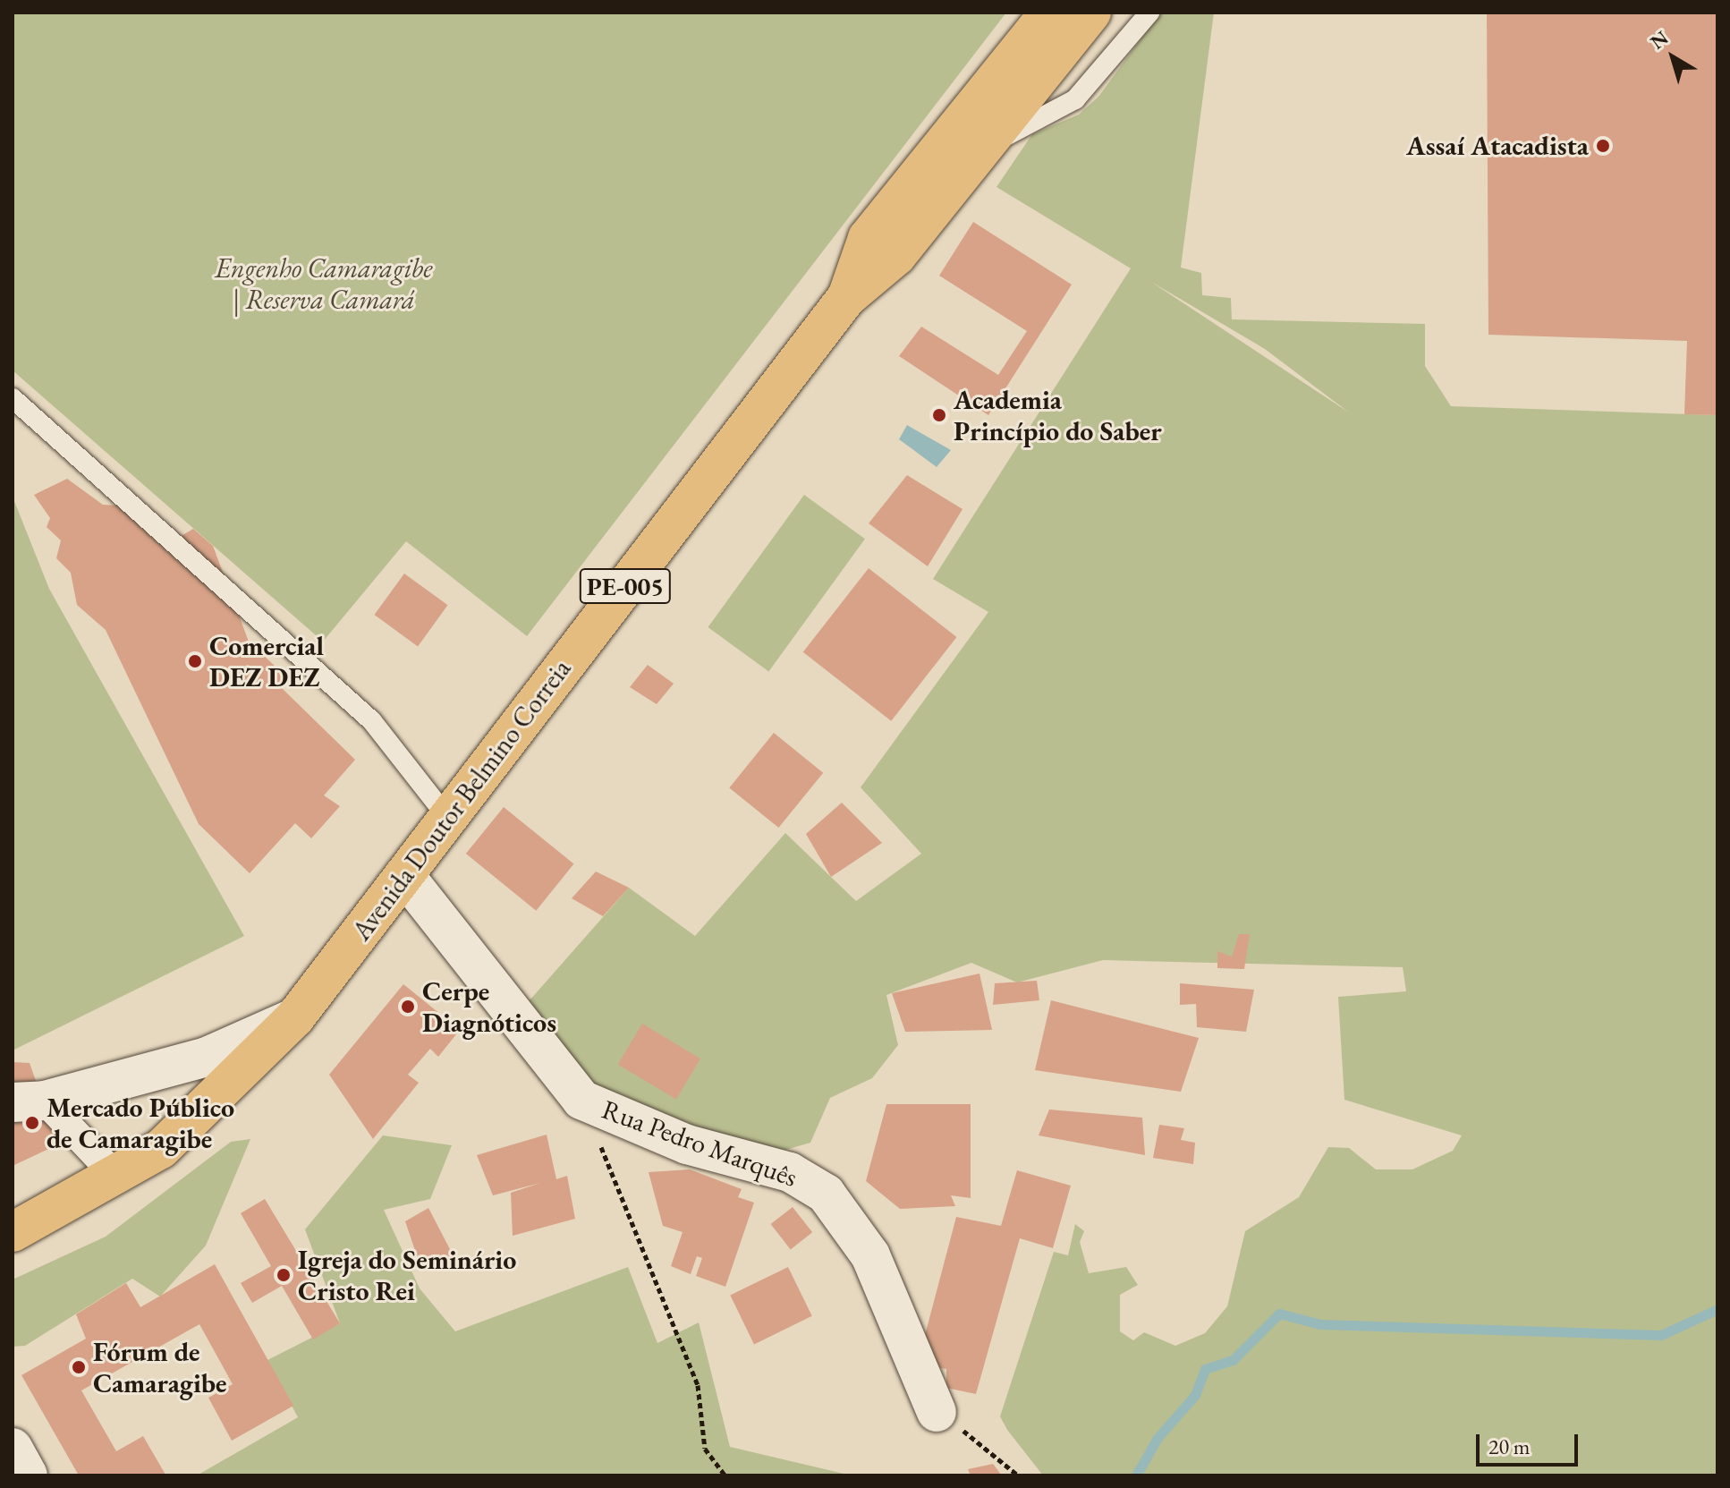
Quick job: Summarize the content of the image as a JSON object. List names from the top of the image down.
{
  "streets": {
    "main road": ["PE-005", "Avenida Doutor Belmino Correia"],
    "street": ["Rua Pedro Marquês"]
  },
  "crossings": [
    ["Avenida Doutor Belmino Correia", "Rua Pedro Marquês"]
  ],
  "parks": ["Engenho Camaragibe | Reserva Camará"],
  "places": [
    "Assaí Atacadista",
    "Academia Princípio do Saber",
    "Comercial DEZ DEZ",
    "Cerpe Diagnóticos",
    "Mercado Público de Camaragibe",
    "Igreja do Seminário Cristo Rei",
    "Fórum de Camaragibe"
  ],
  "scale_bar": "20 m",
  "north": "top left"
}
